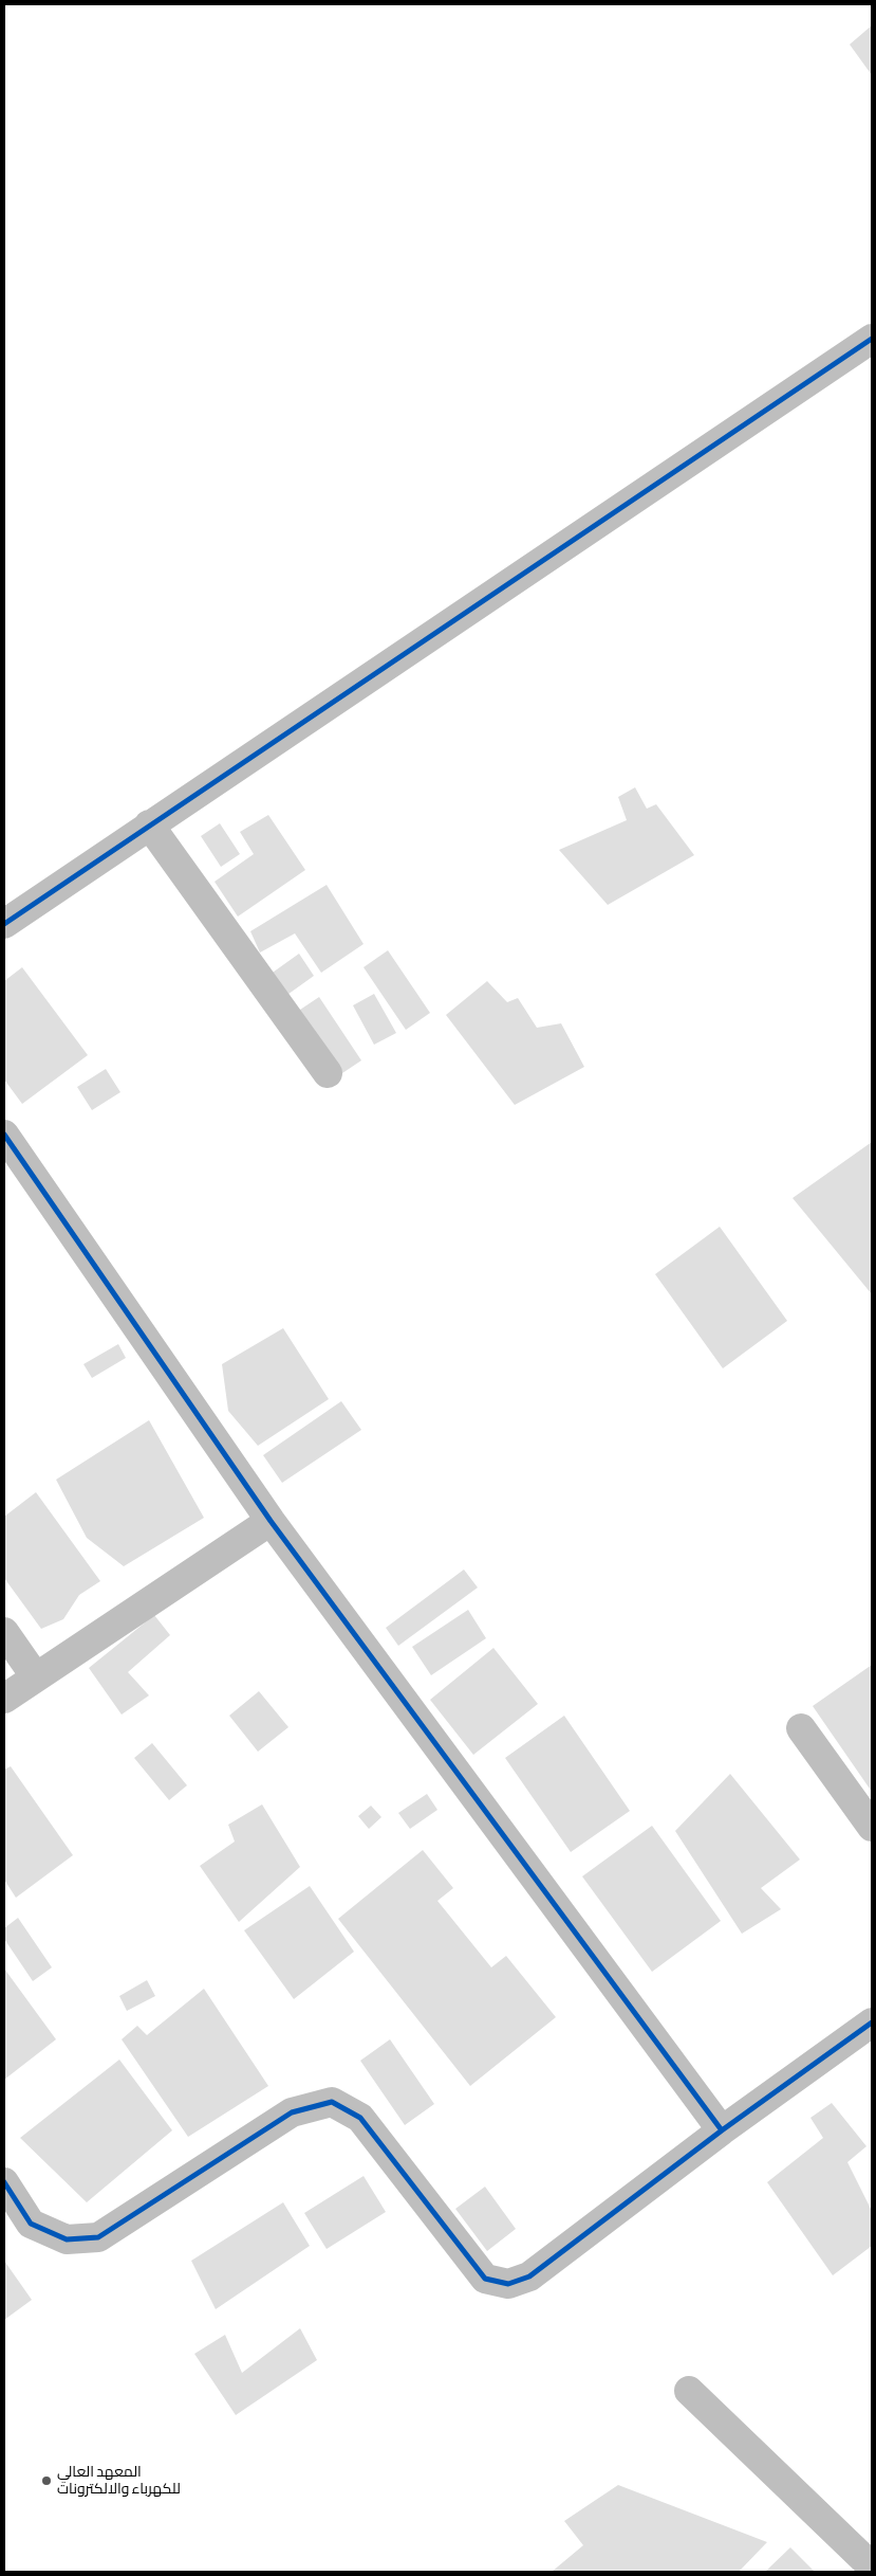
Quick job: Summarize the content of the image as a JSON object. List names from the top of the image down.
{
  "places": ["المعهد العالي للكهرباء والالكترونات"]
}
